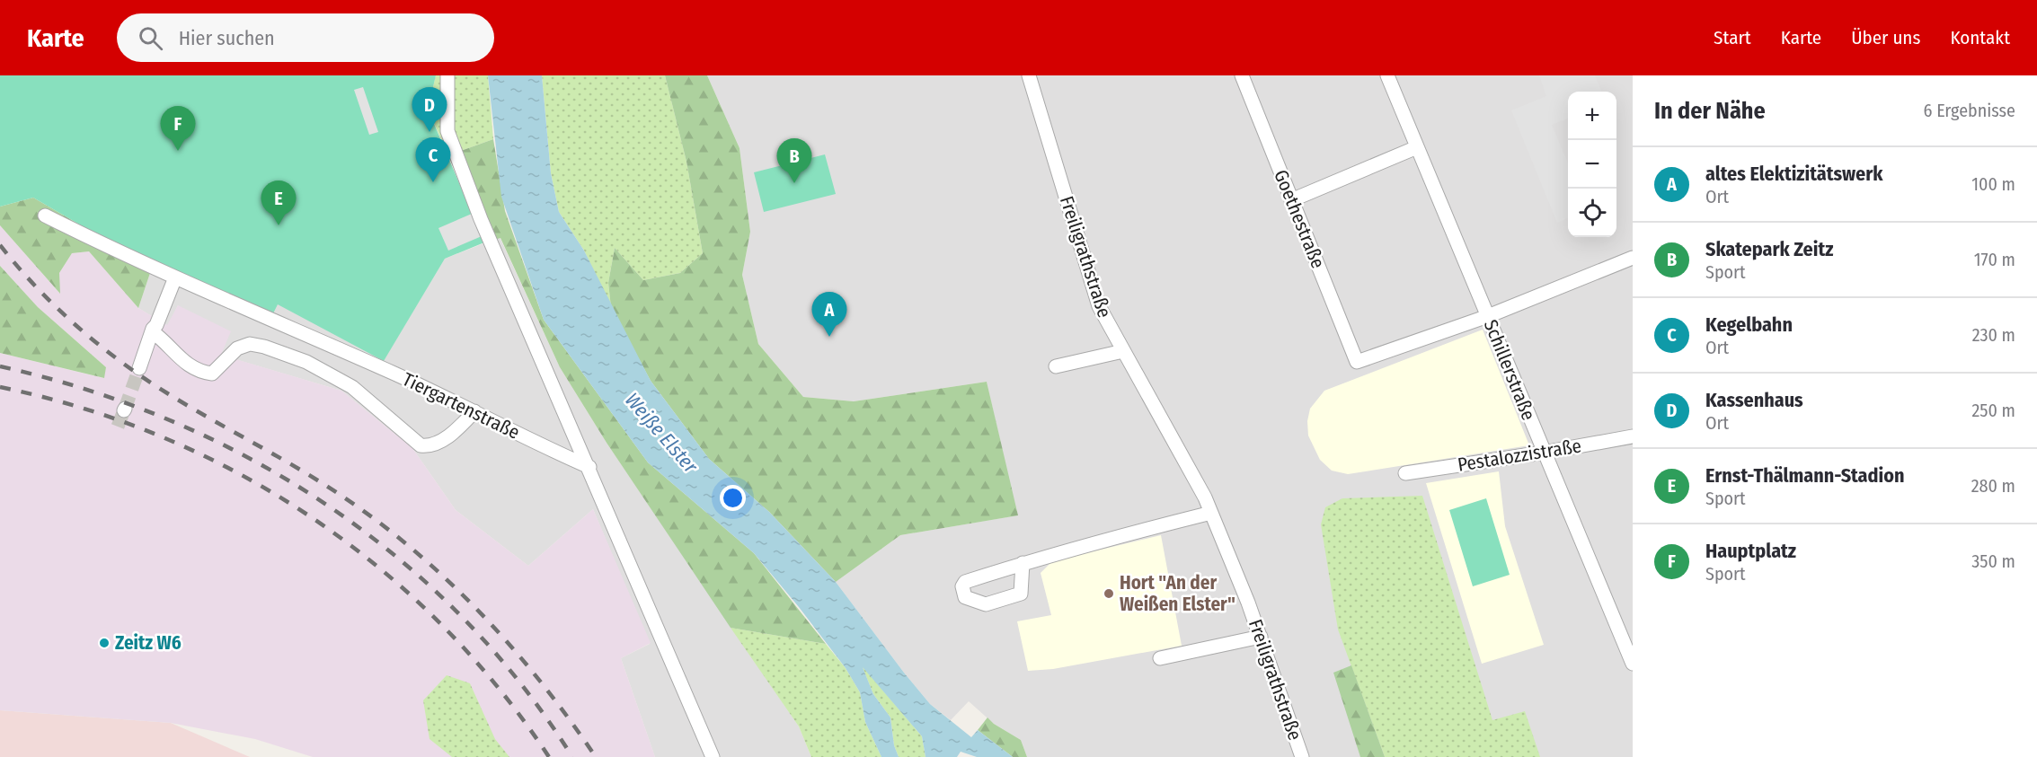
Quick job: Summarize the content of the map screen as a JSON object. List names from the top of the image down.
{
  "streets": {
    "street": [
      "Goethestraße",
      "Freiligrathstraße",
      "Schillerstraße",
      "Tiergartenstraße",
      "Pestalozzistraße"
    ]
  },
  "crossings": [
    ["Goethestraße", "Schillerstraße"],
    ["Schillerstraße", "Pestalozzistraße"]
  ],
  "water": ["Weiße Elster"],
  "places": ["Hort \"An der Weißen Elster\"", "Zeitz W6"],
  "page": {
    "header": "Karte",
    "search": "Hier suchen",
    "nav": [
      "Start",
      "Karte",
      "Über uns",
      "Kontakt"
    ],
    "heading": ["In der Nähe", "6 Ergebnisse"],
    "pins": [
      "D",
      "F",
      "C",
      "B",
      "E",
      "A"
    ],
    "map_buttons": ["+", "−"],
    "list": [
      {
        "mark": "A",
        "name": "altes Elektizitätswerk",
        "note": "Ort",
        "value": "100 m"
      },
      {
        "mark": "B",
        "name": "Skatepark Zeitz",
        "note": "Sport",
        "value": "170 m"
      },
      {
        "mark": "C",
        "name": "Kegelbahn",
        "note": "Ort",
        "value": "230 m"
      },
      {
        "mark": "D",
        "name": "Kassenhaus",
        "note": "Ort",
        "value": "250 m"
      },
      {
        "mark": "E",
        "name": "Ernst-Thälmann-Stadion",
        "note": "Sport",
        "value": "280 m"
      },
      {
        "mark": "F",
        "name": "Hauptplatz",
        "note": "Sport",
        "value": "350 m"
      }
    ]
  }
}
